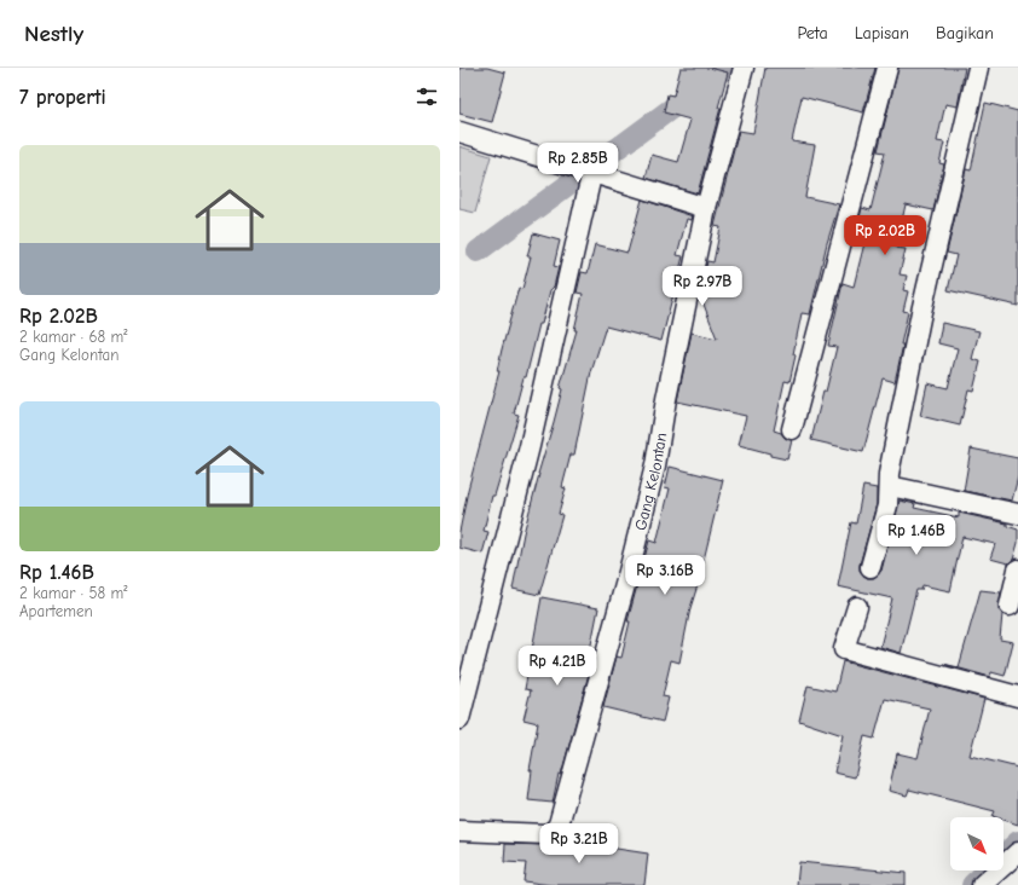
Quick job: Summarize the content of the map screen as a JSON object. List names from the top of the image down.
{
  "streets": {
    "street": ["Gang Kelontan"]
  },
  "north": "bottom right",
  "page": {
    "header": "Nestly",
    "nav": ["Peta", "Lapisan", "Bagikan"],
    "heading": "7 properti",
    "list": [
      {
        "name": "Rp 2.02B",
        "note": "2 kamar · 68 m² · Gang Kelontan"
      },
      {
        "name": "Rp 1.46B",
        "note": "2 kamar · 58 m² · Apartemen"
      }
    ],
    "price": [
      "Rp 2.85B",
      "Rp 2.02B",
      "Rp 2.97B",
      "Rp 1.46B",
      "Rp 3.16B",
      "Rp 4.21B",
      "Rp 3.21B"
    ]
  }
}
